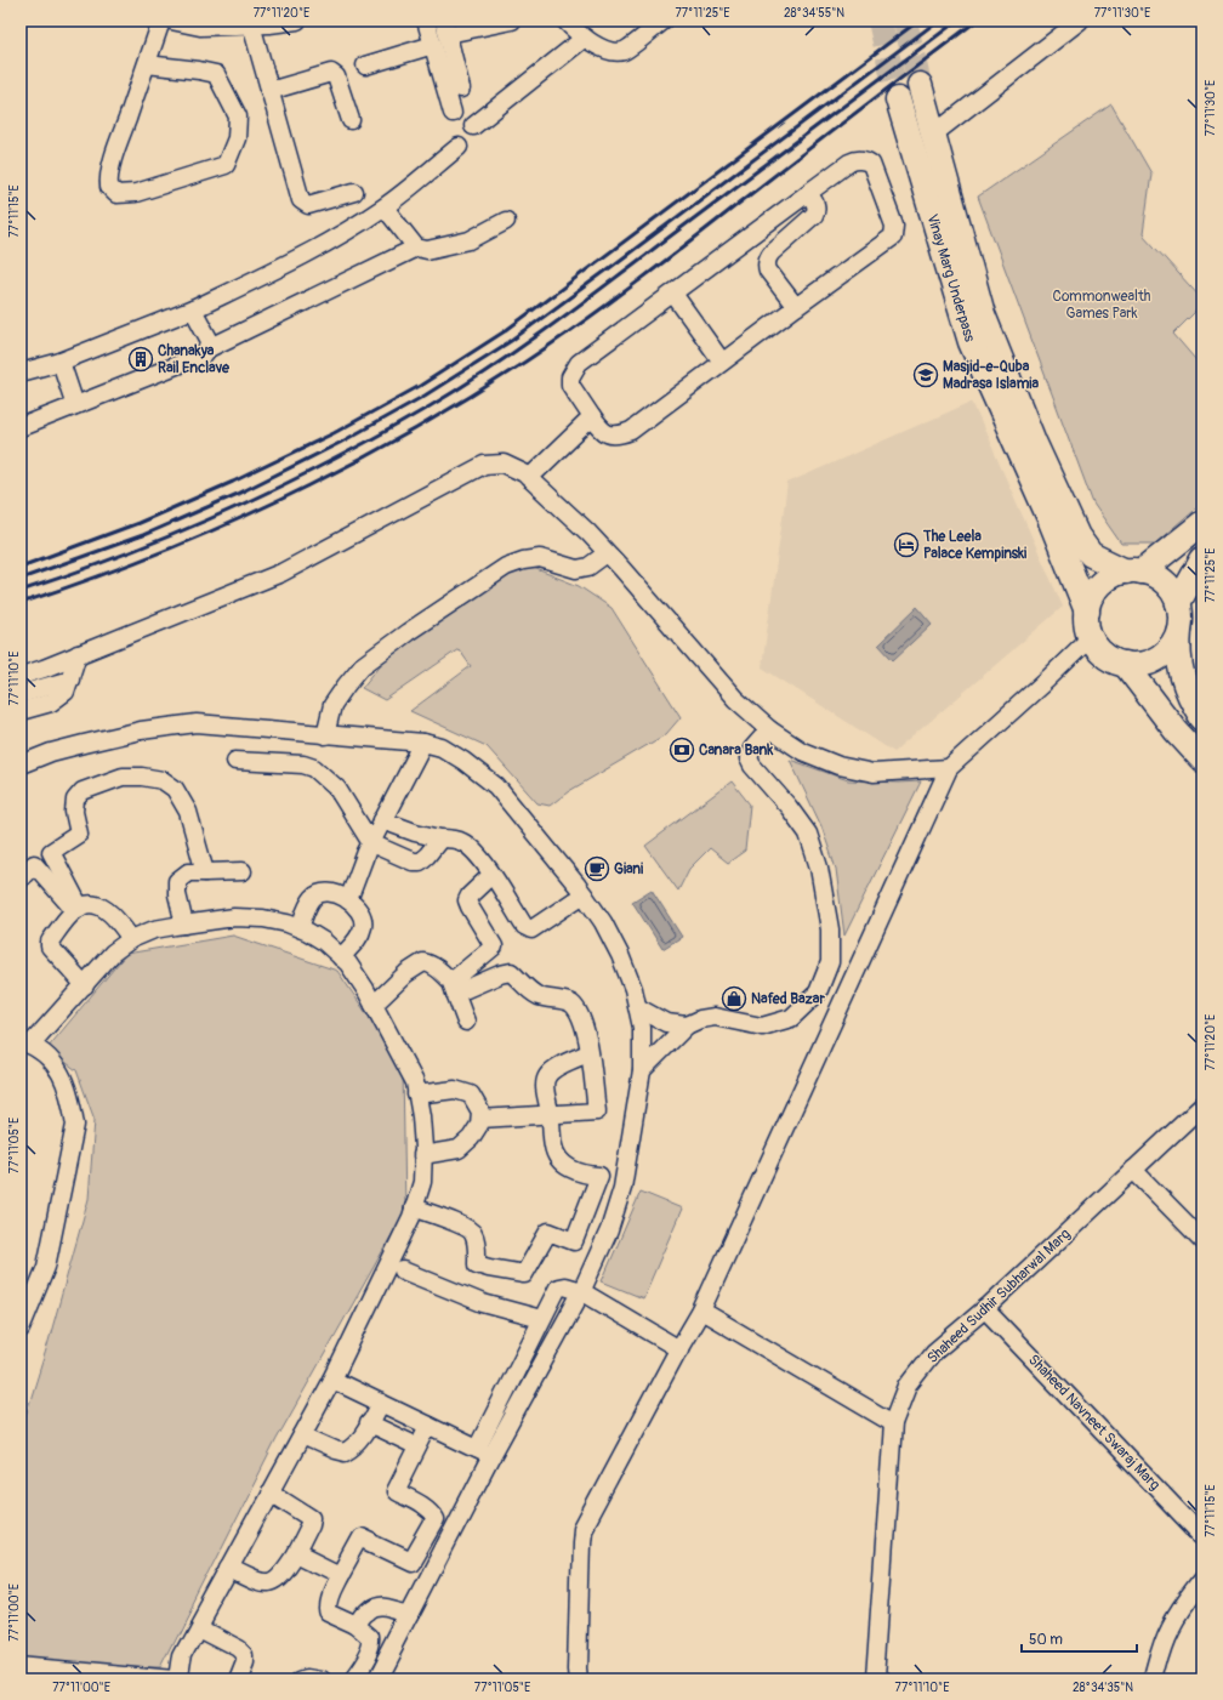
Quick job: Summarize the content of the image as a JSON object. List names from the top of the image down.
{
  "streets": {
    "main road": ["Vinay Marg Underpass"],
    "street": ["Shaheed Sudhir Subharwal Marg", "Shaheed Navneet Swaraj Marg"]
  },
  "crossings": [
    ["Shaheed Sudhir Subharwal Marg", "Shaheed Navneet Swaraj Marg"]
  ],
  "parks": ["Commonwealth Games Park"],
  "places": {
    "building": ["Chanakya Rail Enclave"],
    "school or university": ["Masjid-e-Quba Madrasa Islamia"],
    "hotel": ["The Leela Palace Kempinski"],
    "bank": ["Canara Bank"],
    "cafe": ["Giani"],
    "shop": ["Nafed Bazar"]
  },
  "scale_bar": "50 m",
  "coordinates": [
    "77°11'20\"E",
    "77°11'25\"E",
    "28°34'55\"N",
    "77°11'30\"E",
    "77°11'15\"E",
    "77°11'10\"E",
    "77°11'05\"E",
    "77°11'00\"E",
    "28°34'35\"N"
  ]
}
